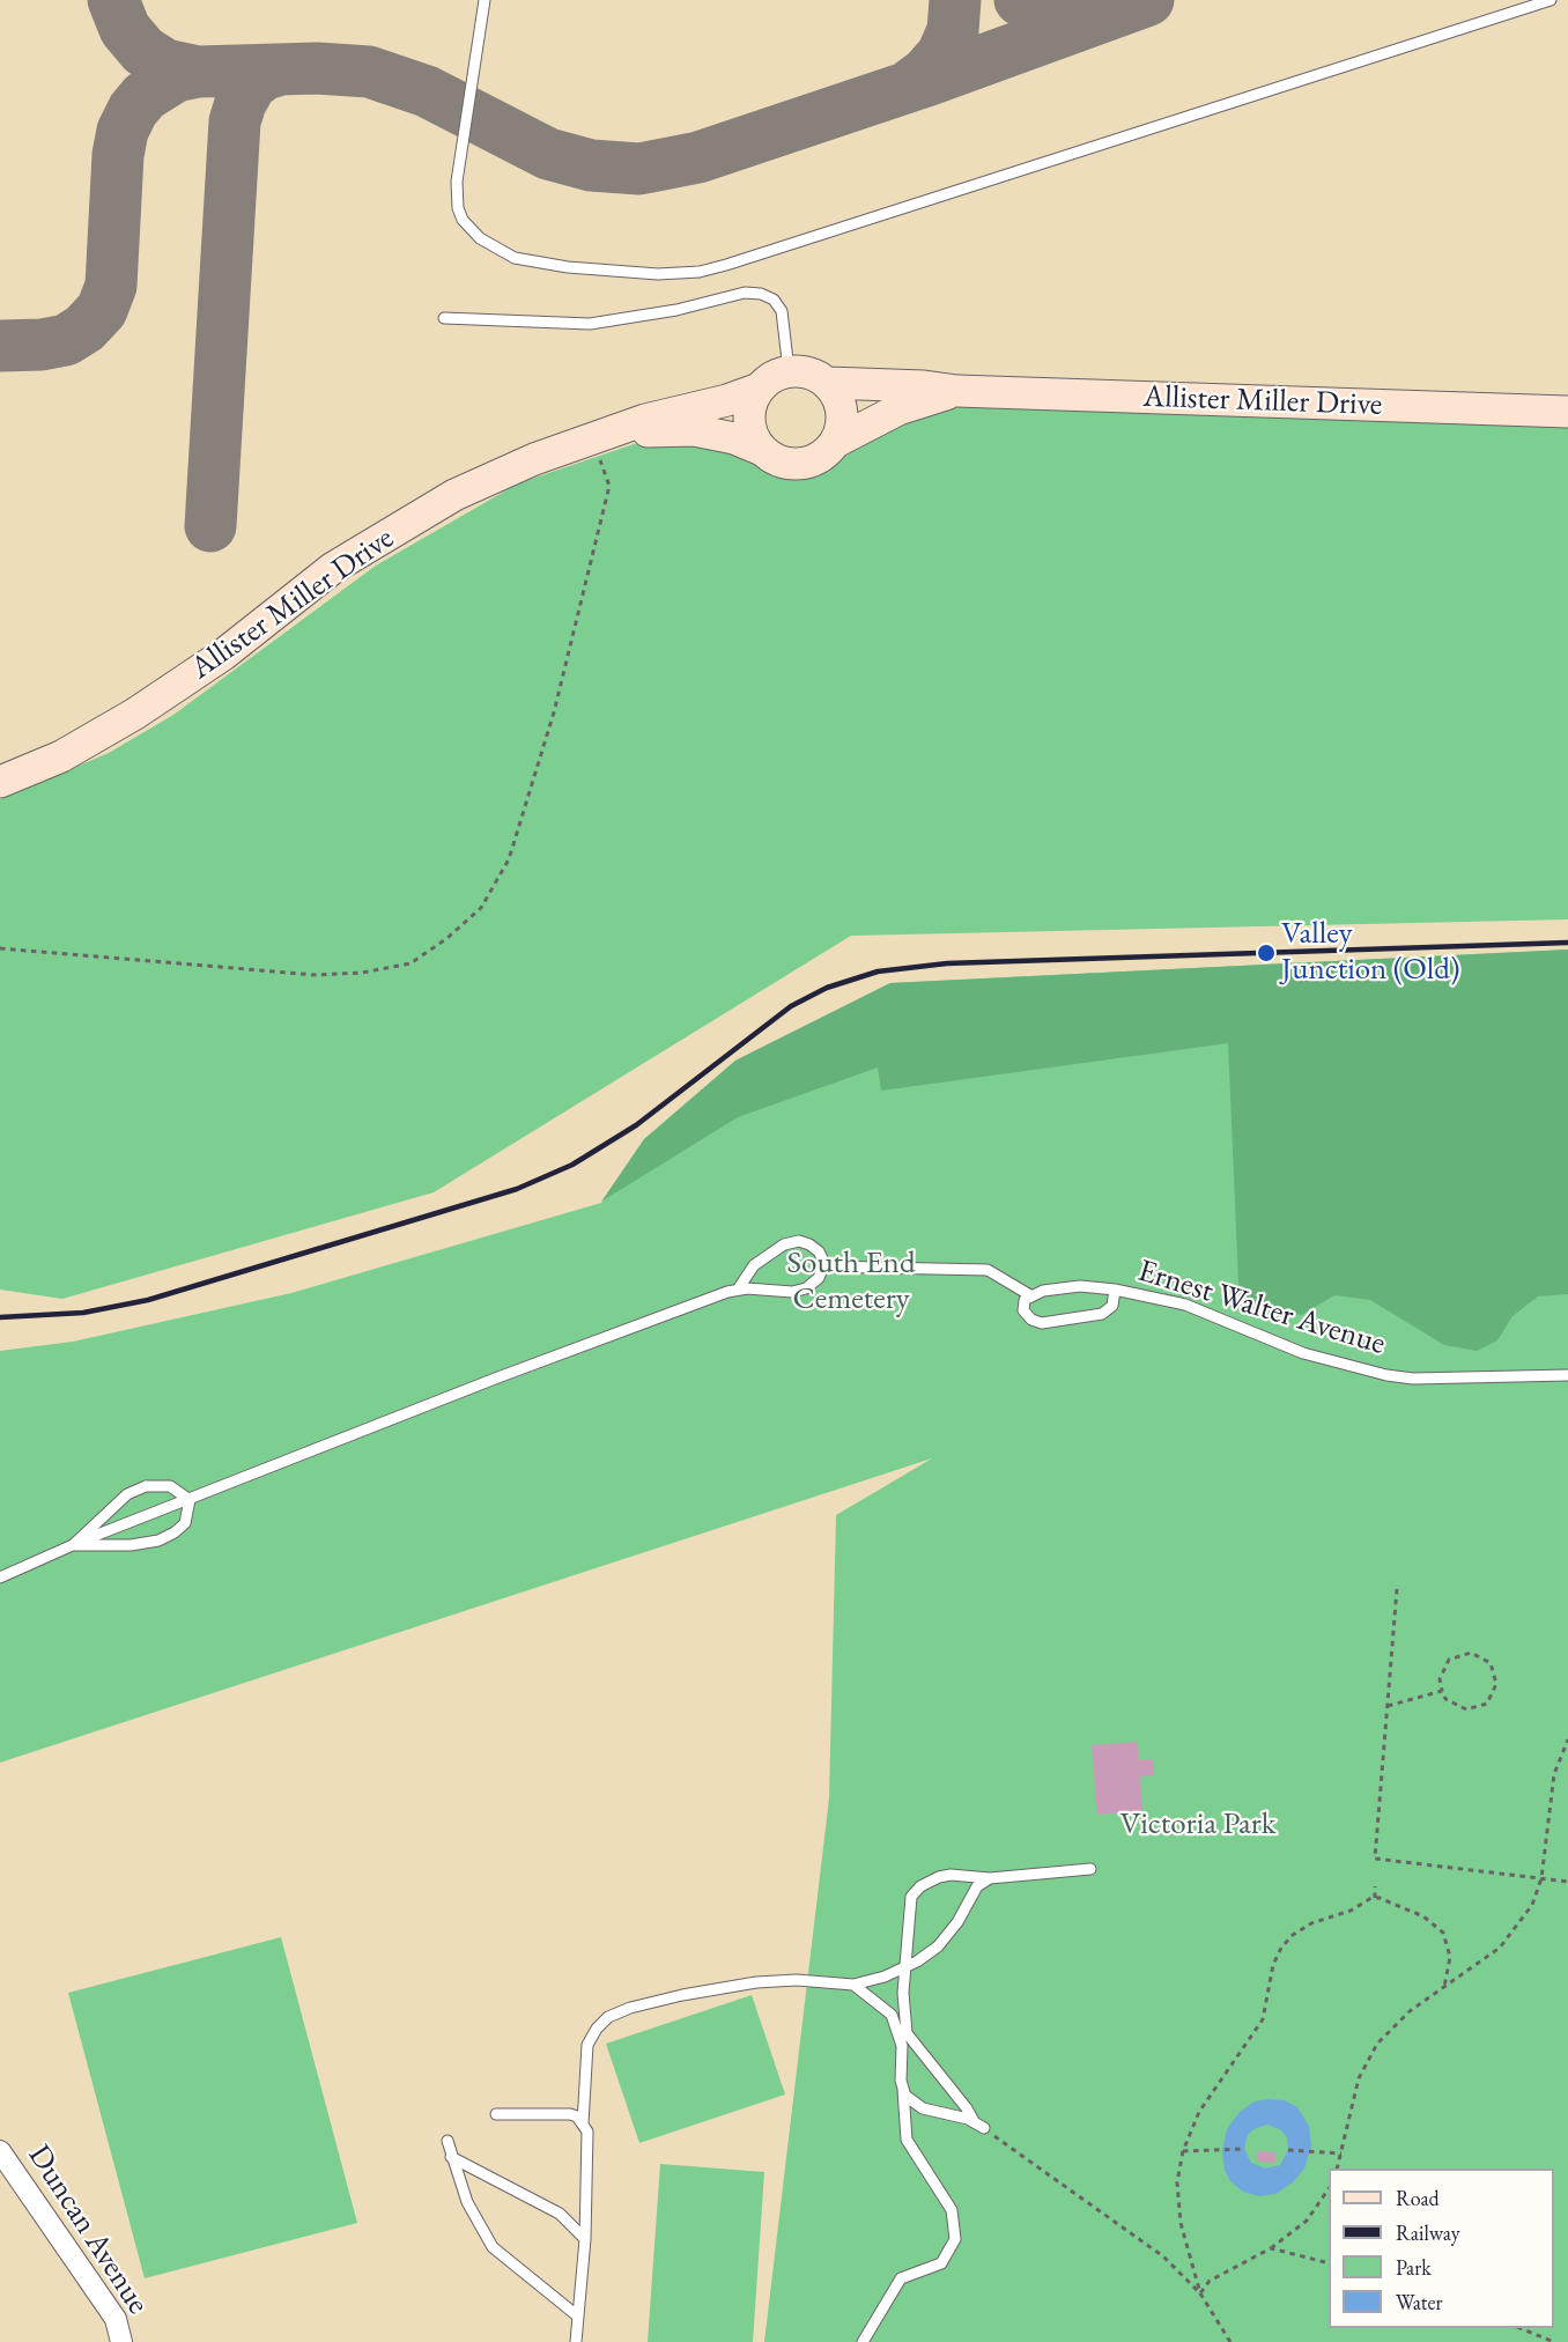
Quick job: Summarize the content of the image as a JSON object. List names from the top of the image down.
{
  "streets": {
    "street": ["Allister Miller Drive", "Duncan Avenue"],
    "lane": ["Ernest Walter Avenue"]
  },
  "parks": ["South End Cemetery", "Victoria Park"],
  "places": ["Valley Junction (Old)"],
  "legend": [
    "Road",
    "Railway",
    "Park",
    "Water"
  ]
}
